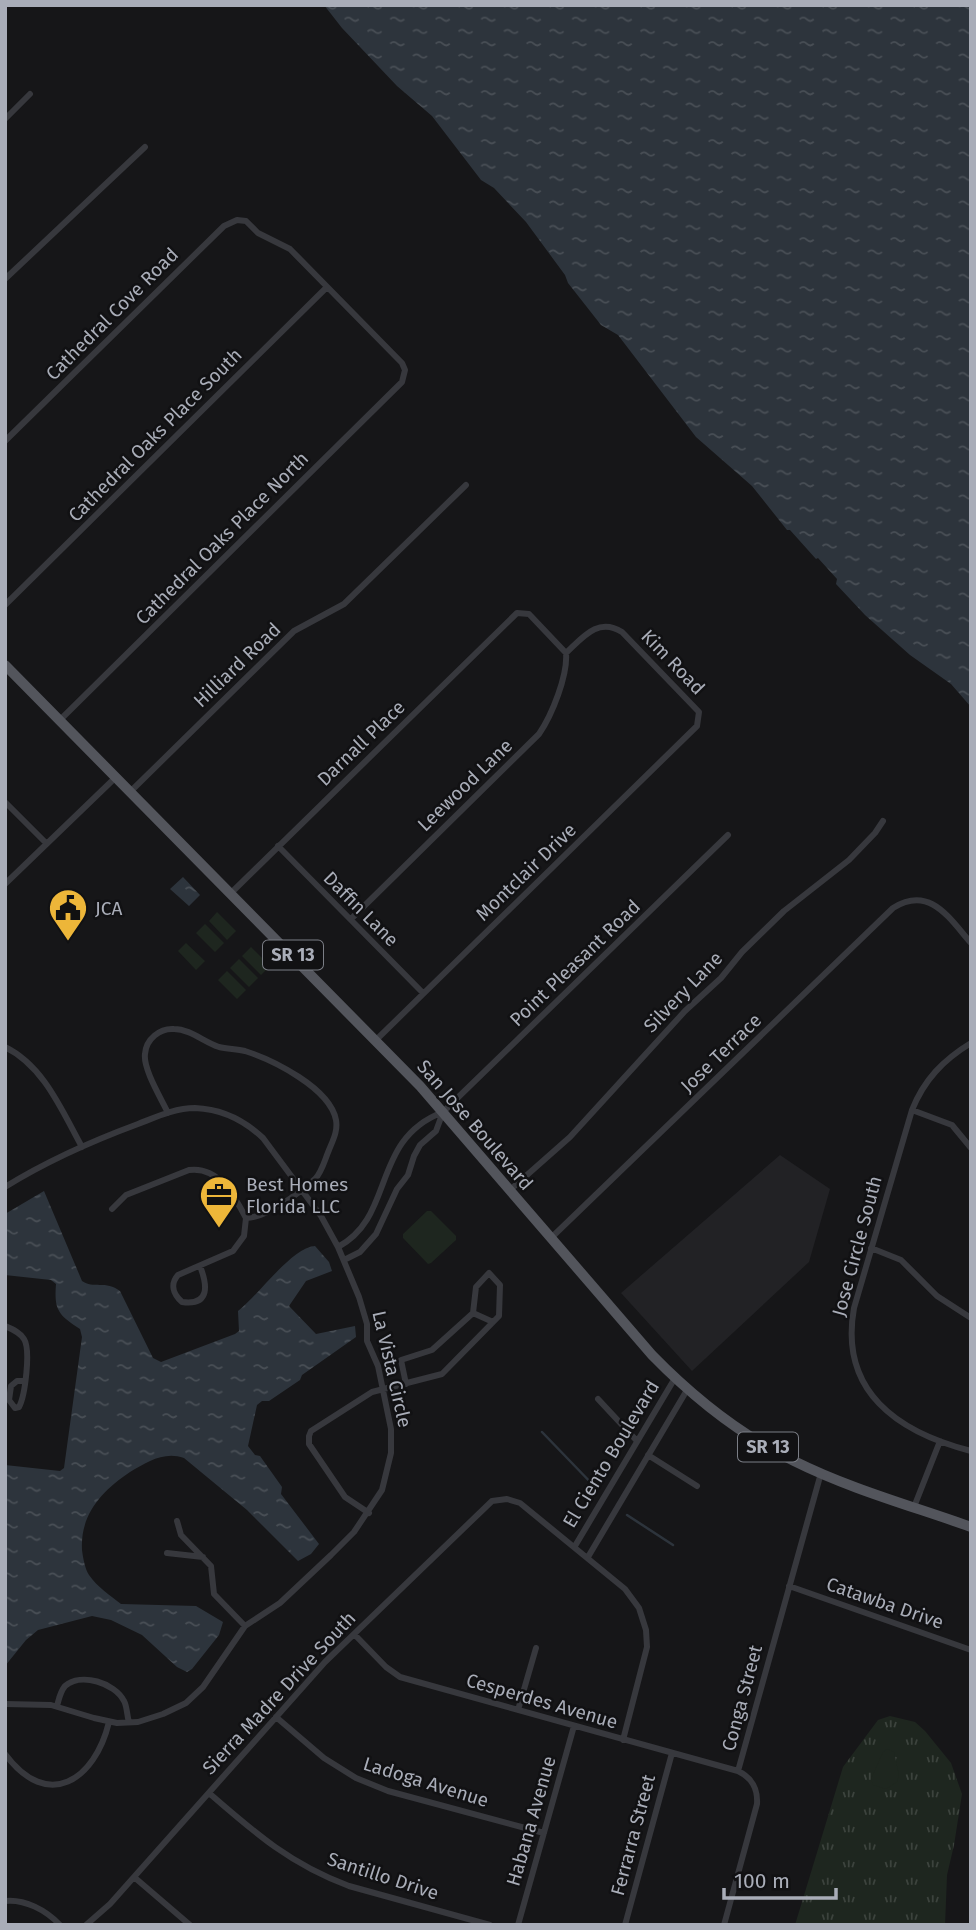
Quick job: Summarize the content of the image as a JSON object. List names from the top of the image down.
{
  "streets": {
    "main road": ["SR 13", "San Jose Boulevard"],
    "street": [
      "Cathedral Cove Road",
      "Cathedral Oaks Place South",
      "Cathedral Oaks Place North",
      "Kim Road",
      "Hilliard Road",
      "Darnall Place",
      "Leewood Lane",
      "Montclair Drive",
      "Daffin Lane",
      "Point Pleasant Road",
      "Silvery Lane",
      "Jose Terrace",
      "Jose Circle South",
      "La Vista Circle",
      "El Ciento Boulevard",
      "Catawba Drive",
      "Sierra Madre Drive South",
      "Conga Street",
      "Cesperdes Avenue",
      "Ladoga Avenue",
      "Habana Avenue",
      "Ferrarra Street",
      "Santillo Drive"
    ]
  },
  "crossings": [
    ["Cathedral Cove Road", "Cathedral Oaks Place South"],
    ["Cathedral Cove Road", "Cathedral Oaks Place North"],
    ["Cathedral Oaks Place South", "Cathedral Oaks Place North"],
    ["Cathedral Oaks Place North", "San Jose Boulevard"],
    ["Kim Road", "Darnall Place"],
    ["Kim Road", "Leewood Lane"],
    ["Kim Road", "Montclair Drive"],
    ["Hilliard Road", "San Jose Boulevard"],
    ["Darnall Place", "Leewood Lane"],
    ["Darnall Place", "Daffin Lane"],
    ["Darnall Place", "San Jose Boulevard"],
    ["Leewood Lane", "Daffin Lane"],
    ["Montclair Drive", "Daffin Lane"],
    ["Montclair Drive", "San Jose Boulevard"],
    ["Point Pleasant Road", "San Jose Boulevard"],
    ["Point Pleasant Road", "La Vista Circle"],
    ["Silvery Lane", "San Jose Boulevard"],
    ["Jose Terrace", "San Jose Boulevard"],
    ["San Jose Boulevard", "El Ciento Boulevard"],
    ["San Jose Boulevard", "Conga Street"],
    ["El Ciento Boulevard", "Sierra Madre Drive South"],
    ["Catawba Drive", "Conga Street"],
    ["Sierra Madre Drive South", "Cesperdes Avenue"],
    ["Sierra Madre Drive South", "Ladoga Avenue"],
    ["Sierra Madre Drive South", "Santillo Drive"],
    ["Conga Street", "Cesperdes Avenue"],
    ["Cesperdes Avenue", "Habana Avenue"],
    ["Cesperdes Avenue", "Ferrarra Street"],
    ["Ladoga Avenue", "Habana Avenue"]
  ],
  "places": {
    "public building": ["JCA"],
    "office": ["Best Homes Florida LLC"]
  },
  "scale_bar": "100 m"
}
